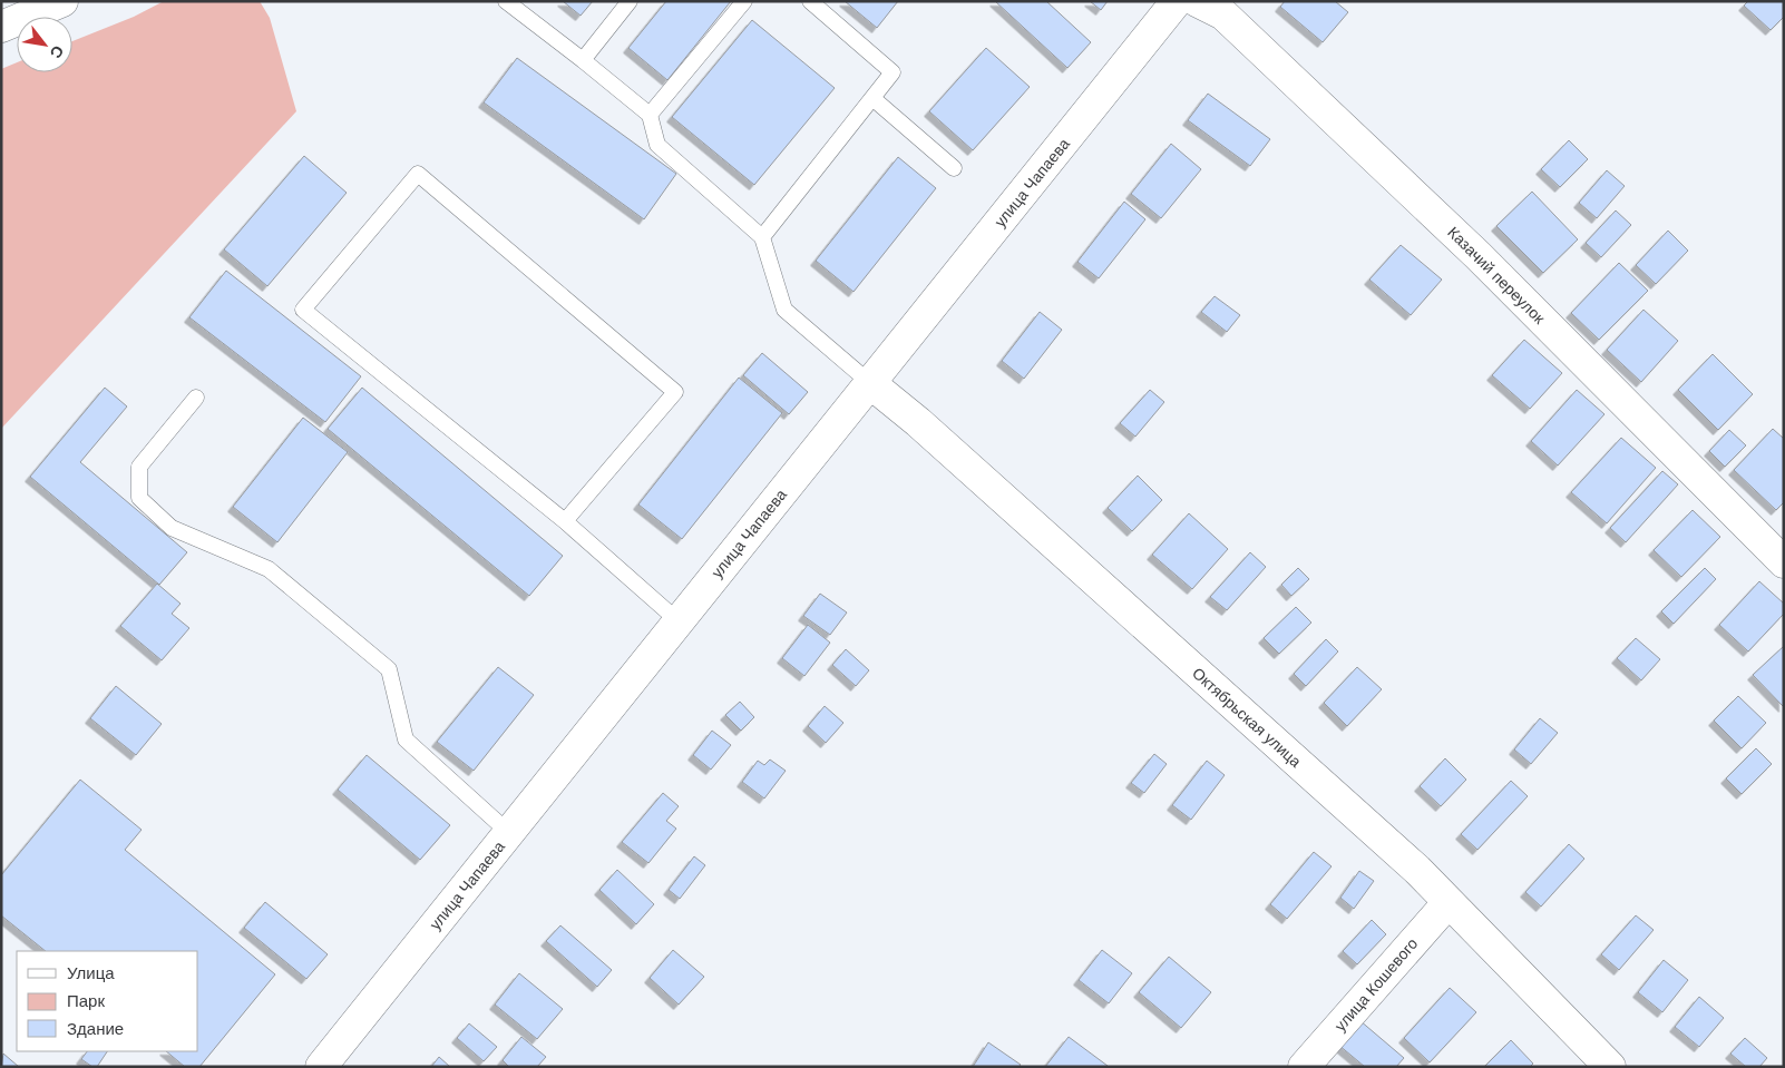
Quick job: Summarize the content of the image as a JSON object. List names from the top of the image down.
{
  "streets": {
    "street": [
      "улица Чапаева",
      "Казачий переулок",
      "Октябрьская улица",
      "улица Кошевого"
    ]
  },
  "crossings": [
    ["улица Чапаева", "Октябрьская улица"],
    ["Октябрьская улица", "улица Кошевого"]
  ],
  "legend": ["Улица", "Парк", "Здание"],
  "north": "bottom right"
}
